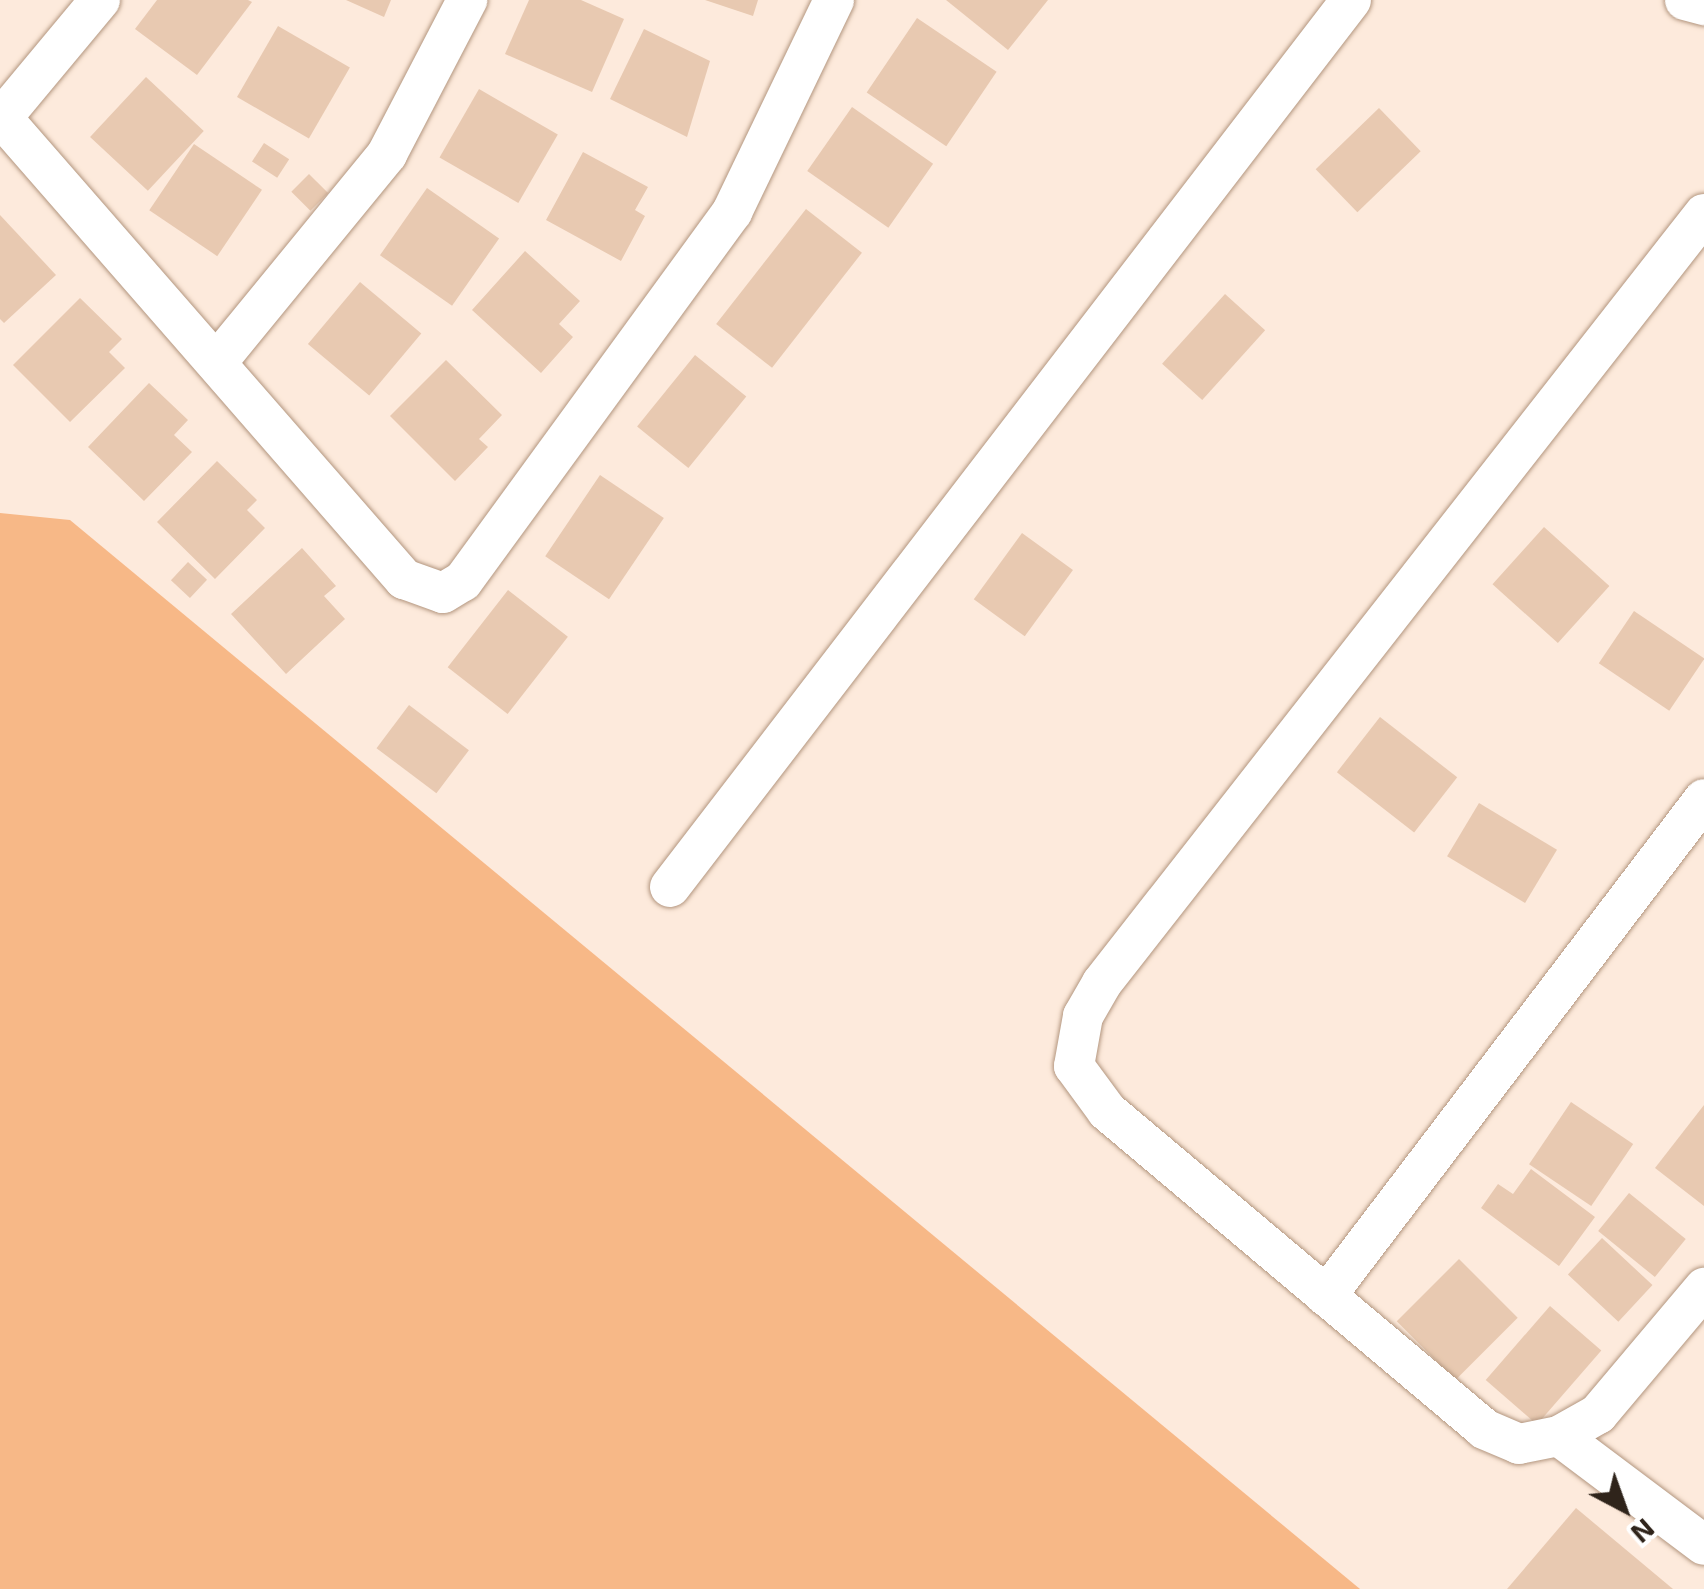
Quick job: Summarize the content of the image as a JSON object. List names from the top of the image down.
{
  "north": "bottom right"
}
